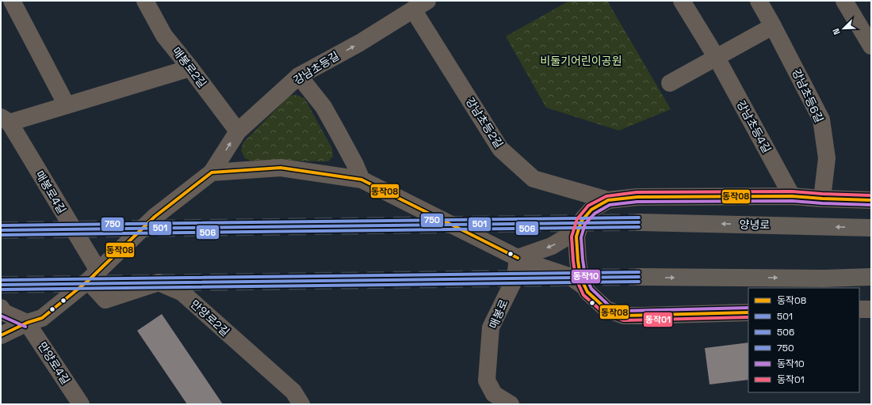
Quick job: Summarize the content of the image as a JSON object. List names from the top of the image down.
{
  "streets": {
    "main road": ["양녕로"],
    "street": [
      "매봉로2길",
      "강남초등길",
      "강남초등6길",
      "강남초등2길",
      "강남초등4길",
      "매봉로4길",
      "매봉로",
      "만양로2길",
      "만양로4길"
    ]
  },
  "crossings": [
    ["매봉로2길", "강남초등길"],
    ["강남초등길", "강남초등2길"],
    ["매봉로4길", "만양로2길"]
  ],
  "parks": ["비둘기어린이공원"],
  "lines": [
    "transit line 동작08",
    "transit line 동작01",
    "transit line 동작10",
    "transit line 750",
    "transit line 501",
    "transit line 506"
  ],
  "legend": [
    "동작08",
    "501",
    "506",
    "750",
    "동작10",
    "동작01"
  ],
  "north": "bottom left"
}
